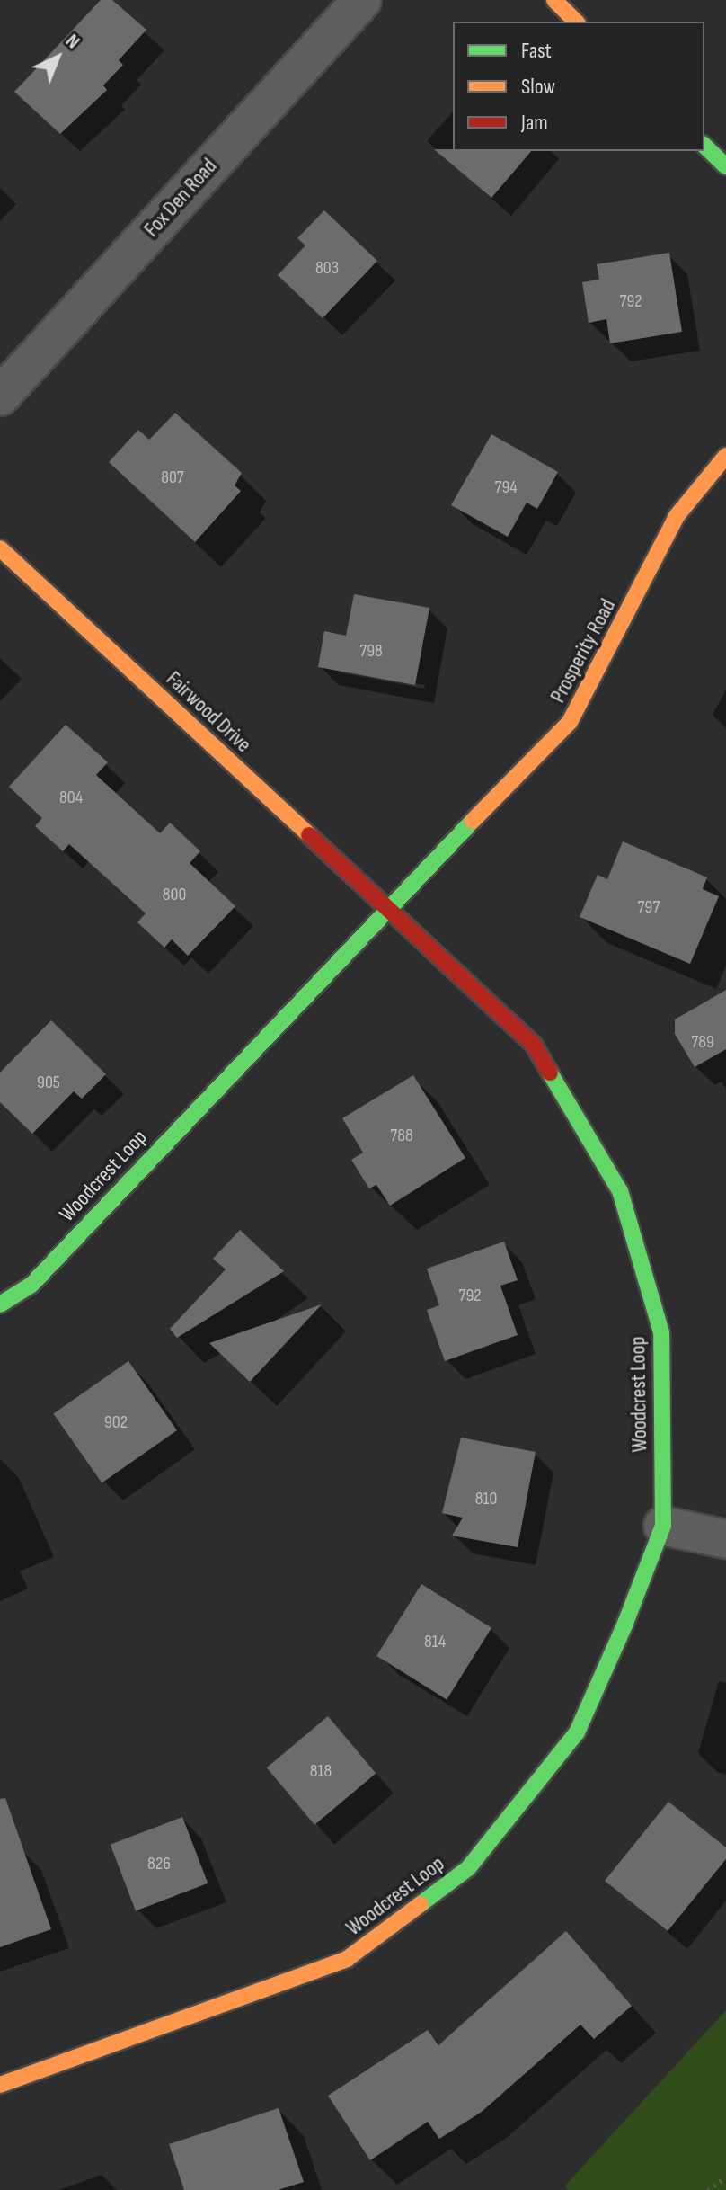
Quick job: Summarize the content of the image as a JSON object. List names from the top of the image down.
{
  "streets": {
    "street": [
      "Fox Den Road",
      "Prosperity Road",
      "Fairwood Drive",
      "Woodcrest Loop"
    ]
  },
  "crossings": [
    ["Prosperity Road", "Fairwood Drive"],
    ["Prosperity Road", "Woodcrest Loop"],
    ["Fairwood Drive", "Woodcrest Loop"]
  ],
  "house_numbers": [
    "803",
    "792",
    "807",
    "794",
    "798",
    "804",
    "800",
    "797",
    "789",
    "905",
    "788",
    "792",
    "902",
    "810",
    "814",
    "818",
    "826"
  ],
  "legend": ["Fast", "Slow", "Jam"],
  "north": "top right"
}
